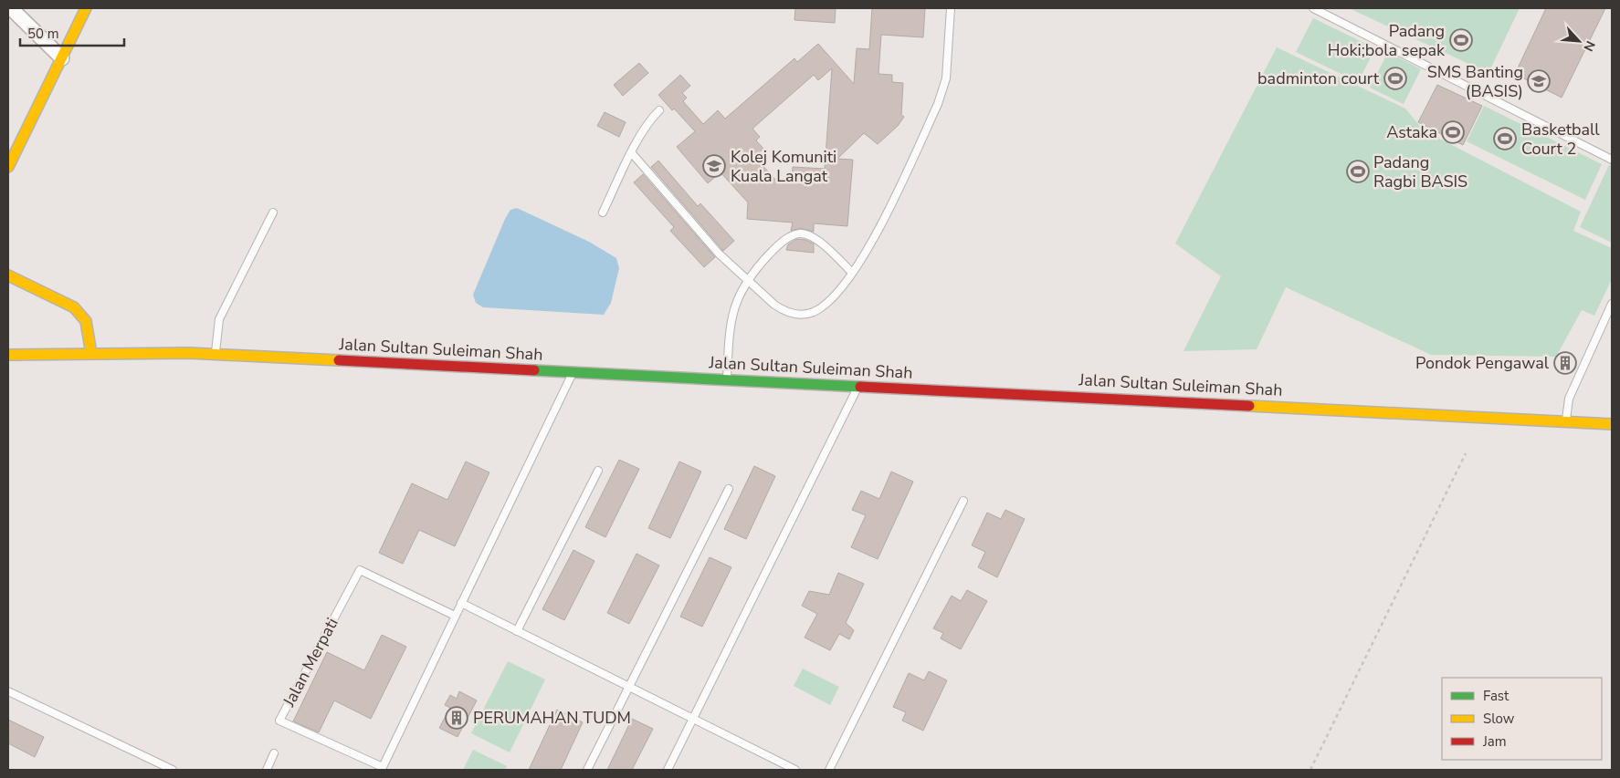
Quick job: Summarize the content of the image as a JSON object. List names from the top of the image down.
{
  "streets": {
    "street": ["Jalan Sultan Suleiman Shah"],
    "lane": ["Jalan Merpati"]
  },
  "crossings": [
    ["Jalan Sultan Suleiman Shah", "Jalan Merpati"]
  ],
  "places": {
    "sports": [
      "Padang Hoki;bola sepak",
      "badminton court",
      "Astaka",
      "Basketball Court 2",
      "Padang Ragbi BASIS"
    ],
    "school or university": ["SMS Banting (BASIS)", "Kolej Komuniti Kuala Langat"],
    "building": ["Pondok Pengawal", "PERUMAHAN TUDM"]
  },
  "legend": ["Fast", "Slow", "Jam"],
  "scale_bar": "50 m",
  "north": "bottom right"
}
